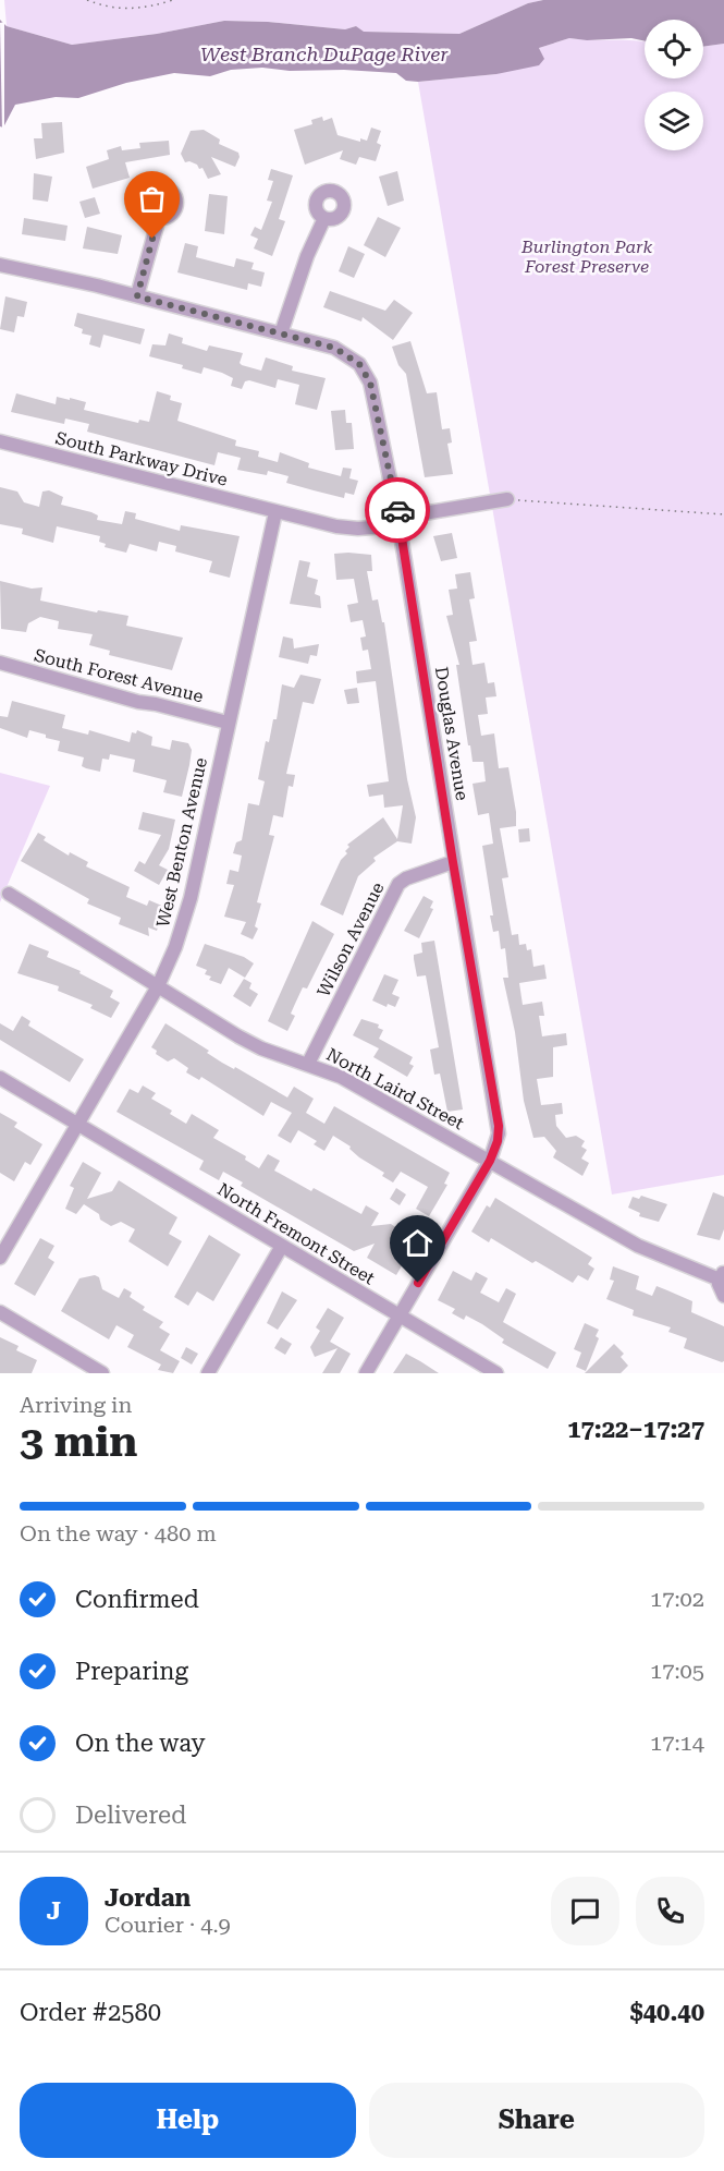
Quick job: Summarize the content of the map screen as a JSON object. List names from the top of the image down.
{
  "streets": {
    "street": [
      "South Parkway Drive",
      "South Forest Avenue",
      "Douglas Avenue",
      "West Benton Avenue",
      "Wilson Avenue",
      "North Laird Street",
      "North Fremont Street"
    ]
  },
  "crossings": [
    ["South Parkway Drive", "Douglas Avenue"],
    ["South Parkway Drive", "West Benton Avenue"],
    ["South Forest Avenue", "West Benton Avenue"],
    ["Douglas Avenue", "Wilson Avenue"],
    ["Douglas Avenue", "North Laird Street"],
    ["Douglas Avenue", "North Fremont Street"],
    ["West Benton Avenue", "North Laird Street"],
    ["West Benton Avenue", "North Fremont Street"],
    ["Wilson Avenue", "North Laird Street"]
  ],
  "water": ["West Branch DuPage River"],
  "parks": ["Burlington Park Forest Preserve"],
  "page": {
    "heading": ["3 min", "Arriving in", "17:22–17:27"],
    "panel": [
      "Jordan",
      "Courier · 4.9",
      "Order #2580",
      "$40.40"
    ],
    "bar": "On the way · 480 m",
    "list": [
      ["Confirmed", "17:02"],
      ["Preparing", "17:05"],
      ["On the way", "17:14"],
      "Delivered"
    ],
    "round": "J",
    "buttons": ["Help", "Share"]
  }
}
